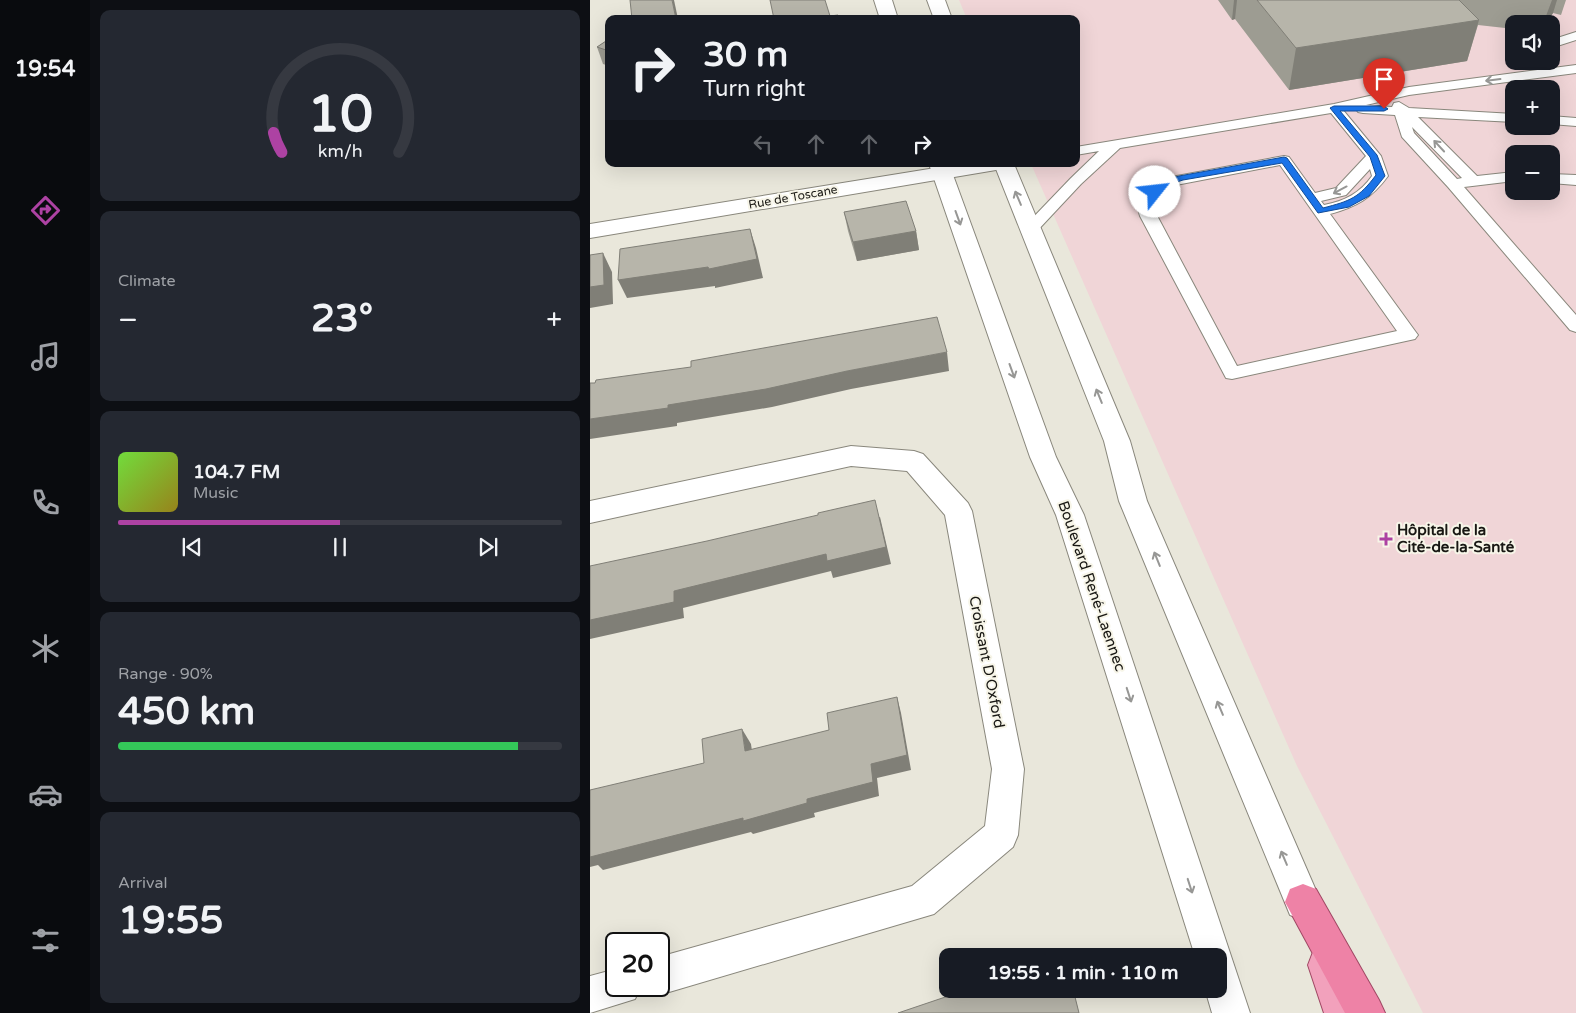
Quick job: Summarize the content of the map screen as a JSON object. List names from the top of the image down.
{
  "streets": {
    "street": ["Rue de Toscane", "Boulevard René-Laennec", "Croissant D'Oxford"]
  },
  "crossings": [
    ["Rue de Toscane", "Boulevard René-Laennec"]
  ],
  "places": {
    "health": ["Hôpital de la Cité-de-la-Santé"]
  },
  "page": {
    "tabs": "19:54",
    "map_buttons": ["+", "−"],
    "turn": ["30 m", "Turn right"],
    "tile": [
      "Climate",
      ["Range · 90%", "450 km"],
      ["Arrival", "19:55"]
    ],
    "heat": ["−", "23°", "+"],
    "song": ["104.7 FM", "Music"],
    "limit": "20",
    "trip": "19:55 · 1 min · 110 m",
    "gauge": ["10", "km/h"]
  }
}
